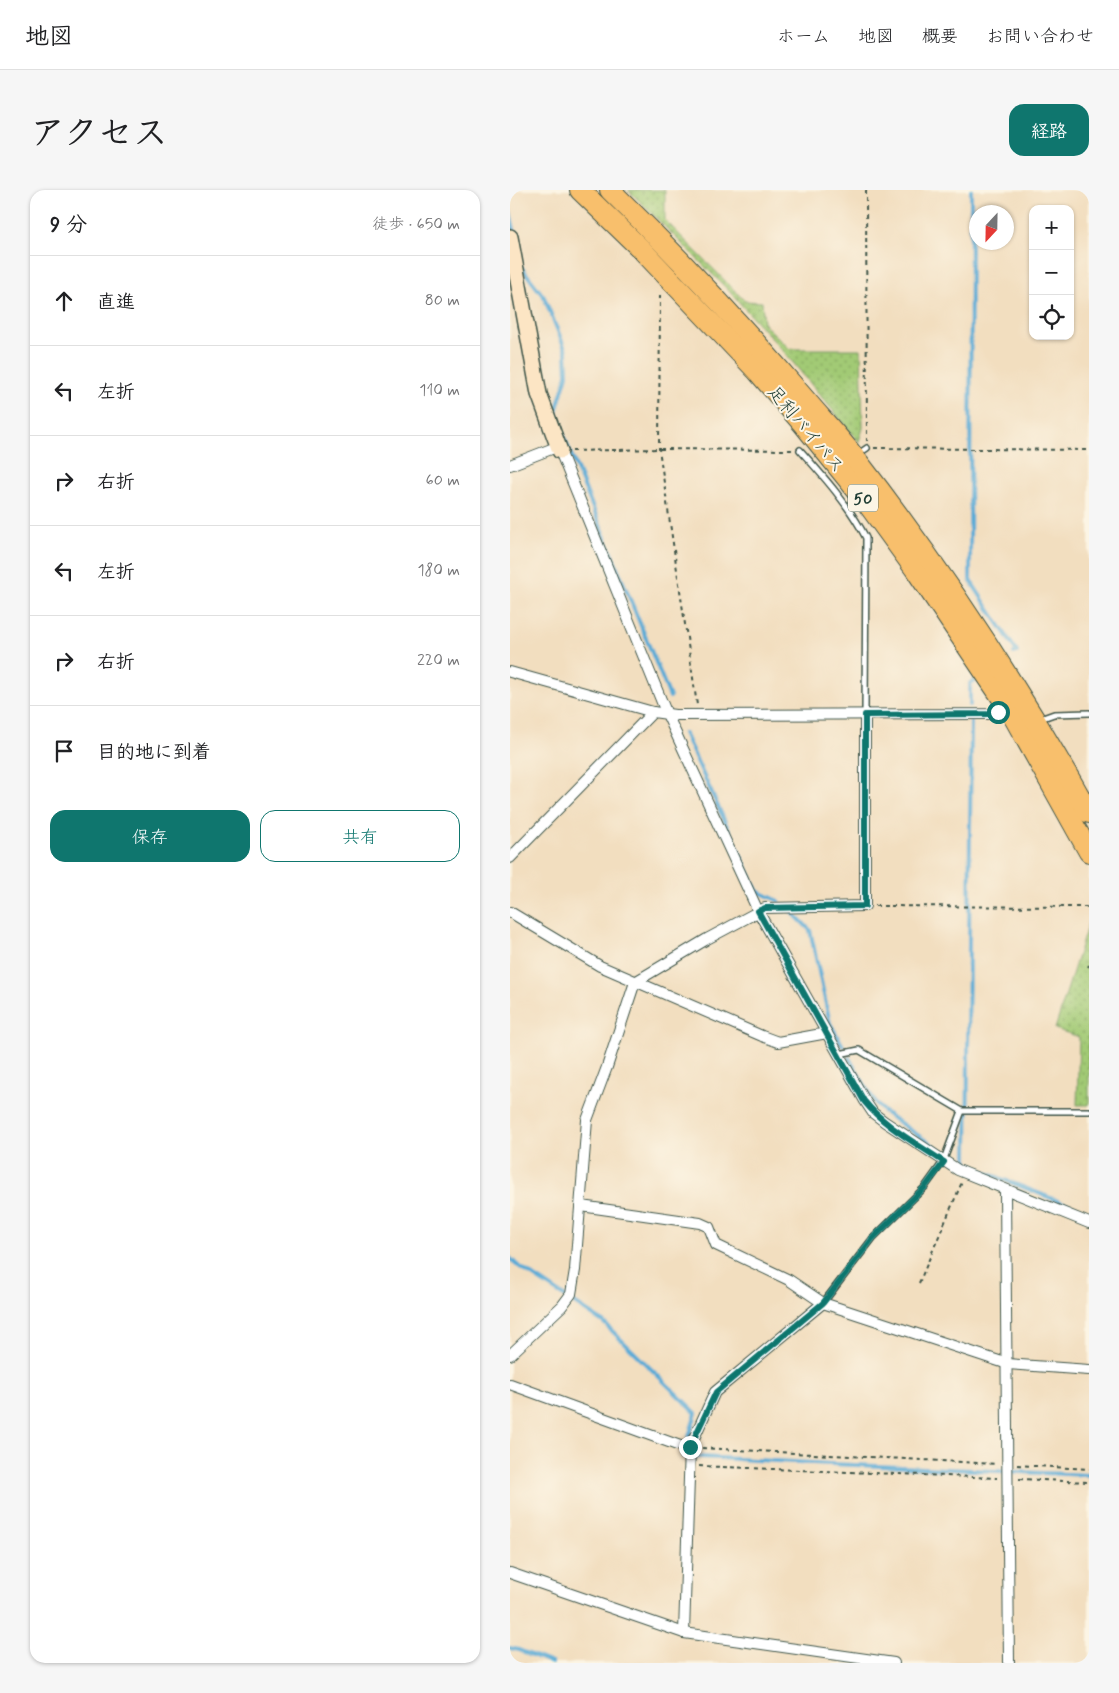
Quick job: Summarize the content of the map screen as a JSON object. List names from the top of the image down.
{
  "streets": {
    "highway": ["足利バイパス", "50"]
  },
  "north": "bottom",
  "page": {
    "header": "地図",
    "nav": [
      "ホーム",
      "地図",
      "概要",
      "お問い合わせ"
    ],
    "title": "アクセス",
    "buttons": [
      "経路",
      ["保存", "共有"]
    ],
    "heading": ["9 分", "徒歩 · 650 m"],
    "map_buttons": ["+", "−"],
    "list": [
      ["直進", "80 m"],
      ["左折", "110 m"],
      ["右折", "60 m"],
      ["左折", "180 m"],
      ["右折", "220 m"],
      "目的地に到着"
    ]
  }
}
